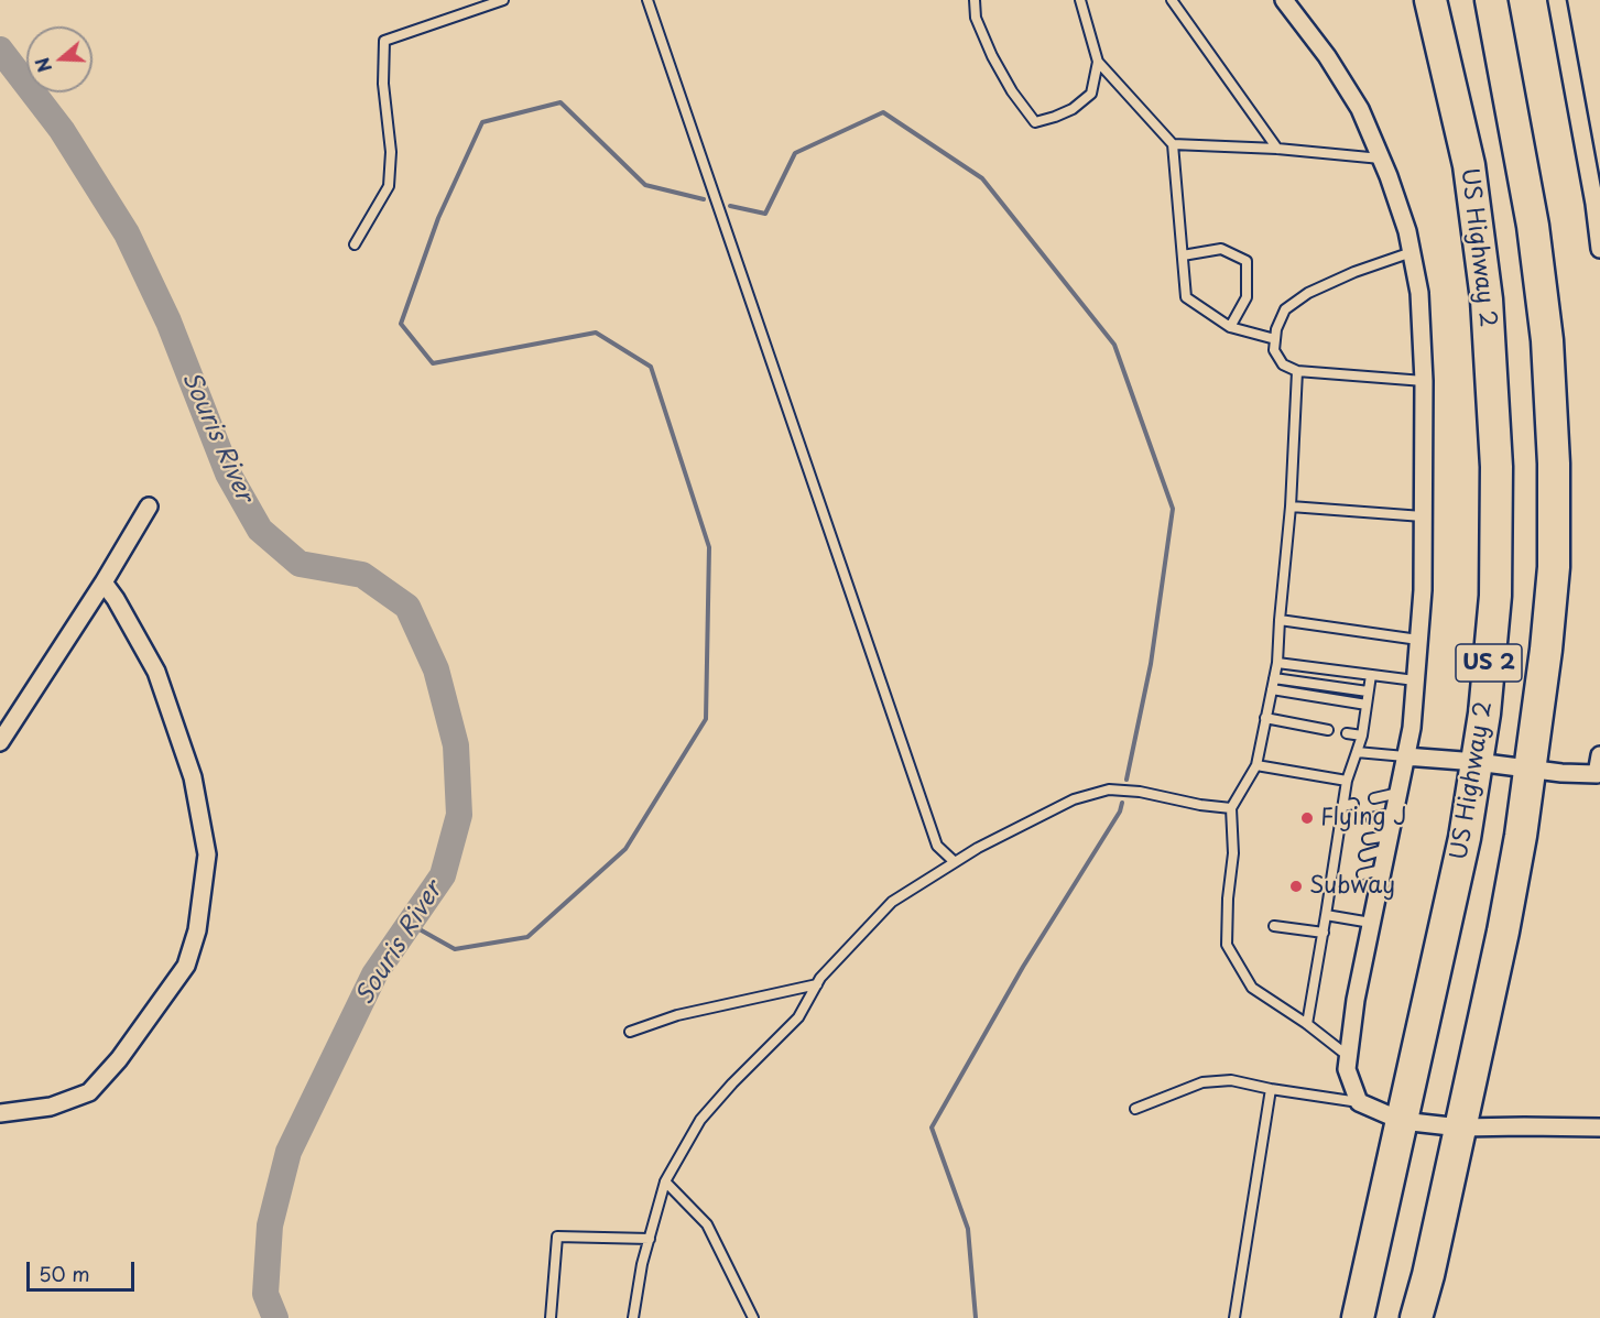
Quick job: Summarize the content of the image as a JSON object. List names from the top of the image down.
{
  "streets": {
    "highway": ["US Highway 2", "US 2"]
  },
  "water": ["Souris River"],
  "places": ["Flying J", "Subway"],
  "scale_bar": "50 m",
  "north": "left"
}
